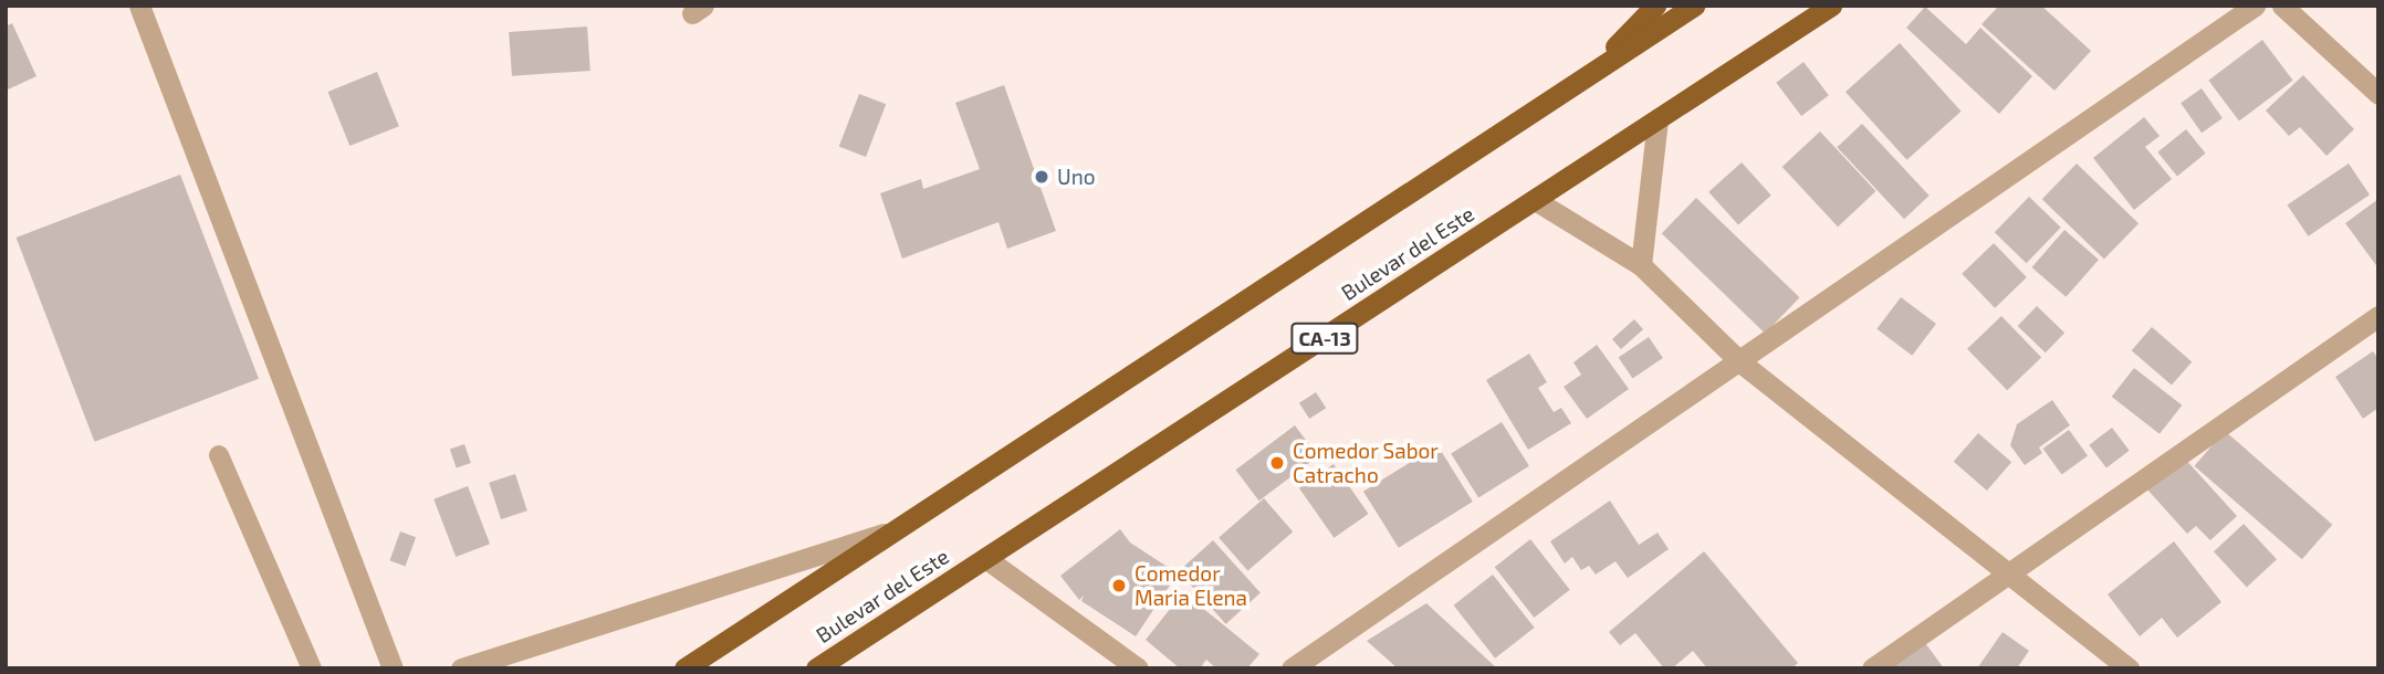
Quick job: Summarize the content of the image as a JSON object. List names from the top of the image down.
{
  "streets": {
    "highway": ["Bulevar del Este", "CA-13"]
  },
  "places": ["Uno", "Comedor Sabor Catracho", "Comedor Maria Elena"]
}
